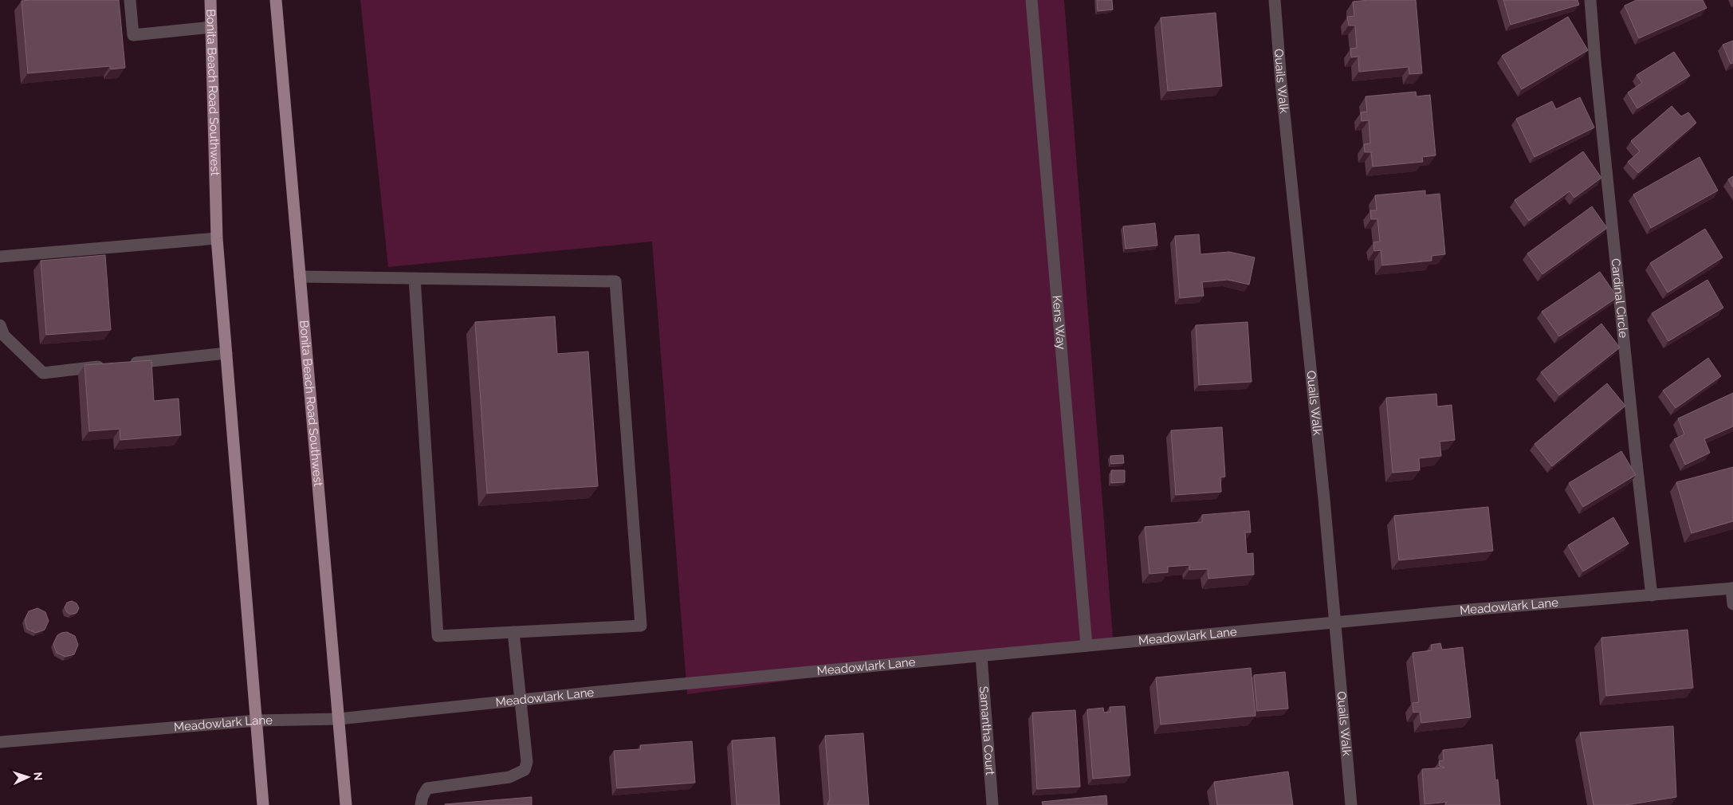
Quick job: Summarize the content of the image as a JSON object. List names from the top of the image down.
{
  "streets": {
    "main road": ["Bonita Beach Road Southwest"],
    "street": [
      "Quails Walk",
      "Cardinal Circle",
      "Kens Way",
      "Meadowlark Lane",
      "Samantha Court"
    ]
  },
  "crossings": [
    ["Quails Walk", "Meadowlark Lane"],
    ["Bonita Beach Road Southwest", "Meadowlark Lane"],
    ["Cardinal Circle", "Meadowlark Lane"],
    ["Kens Way", "Meadowlark Lane"],
    ["Meadowlark Lane", "Samantha Court"]
  ],
  "north": "right"
}
